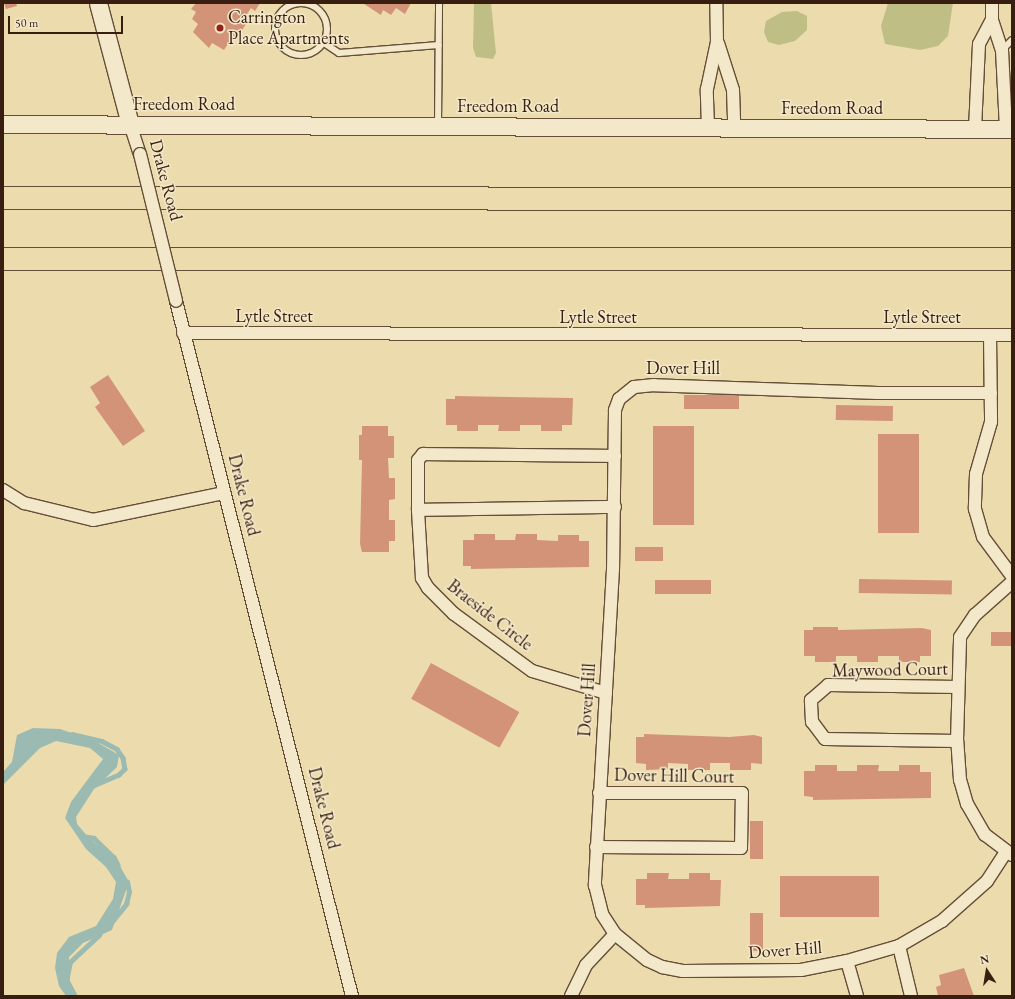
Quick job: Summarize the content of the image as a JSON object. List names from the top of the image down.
{
  "streets": {
    "street": [
      "Freedom Road",
      "Drake Road",
      "Lytle Street",
      "Dover Hill",
      "Braeside Circle",
      "Maywood Court",
      "Dover Hill Court"
    ]
  },
  "crossings": [
    ["Freedom Road", "Drake Road"],
    ["Drake Road", "Lytle Street"],
    ["Dover Hill", "Braeside Circle"],
    ["Dover Hill", "Dover Hill Court"]
  ],
  "places": ["Carrington Place Apartments"],
  "scale_bar": "50 m",
  "north": "top"
}
